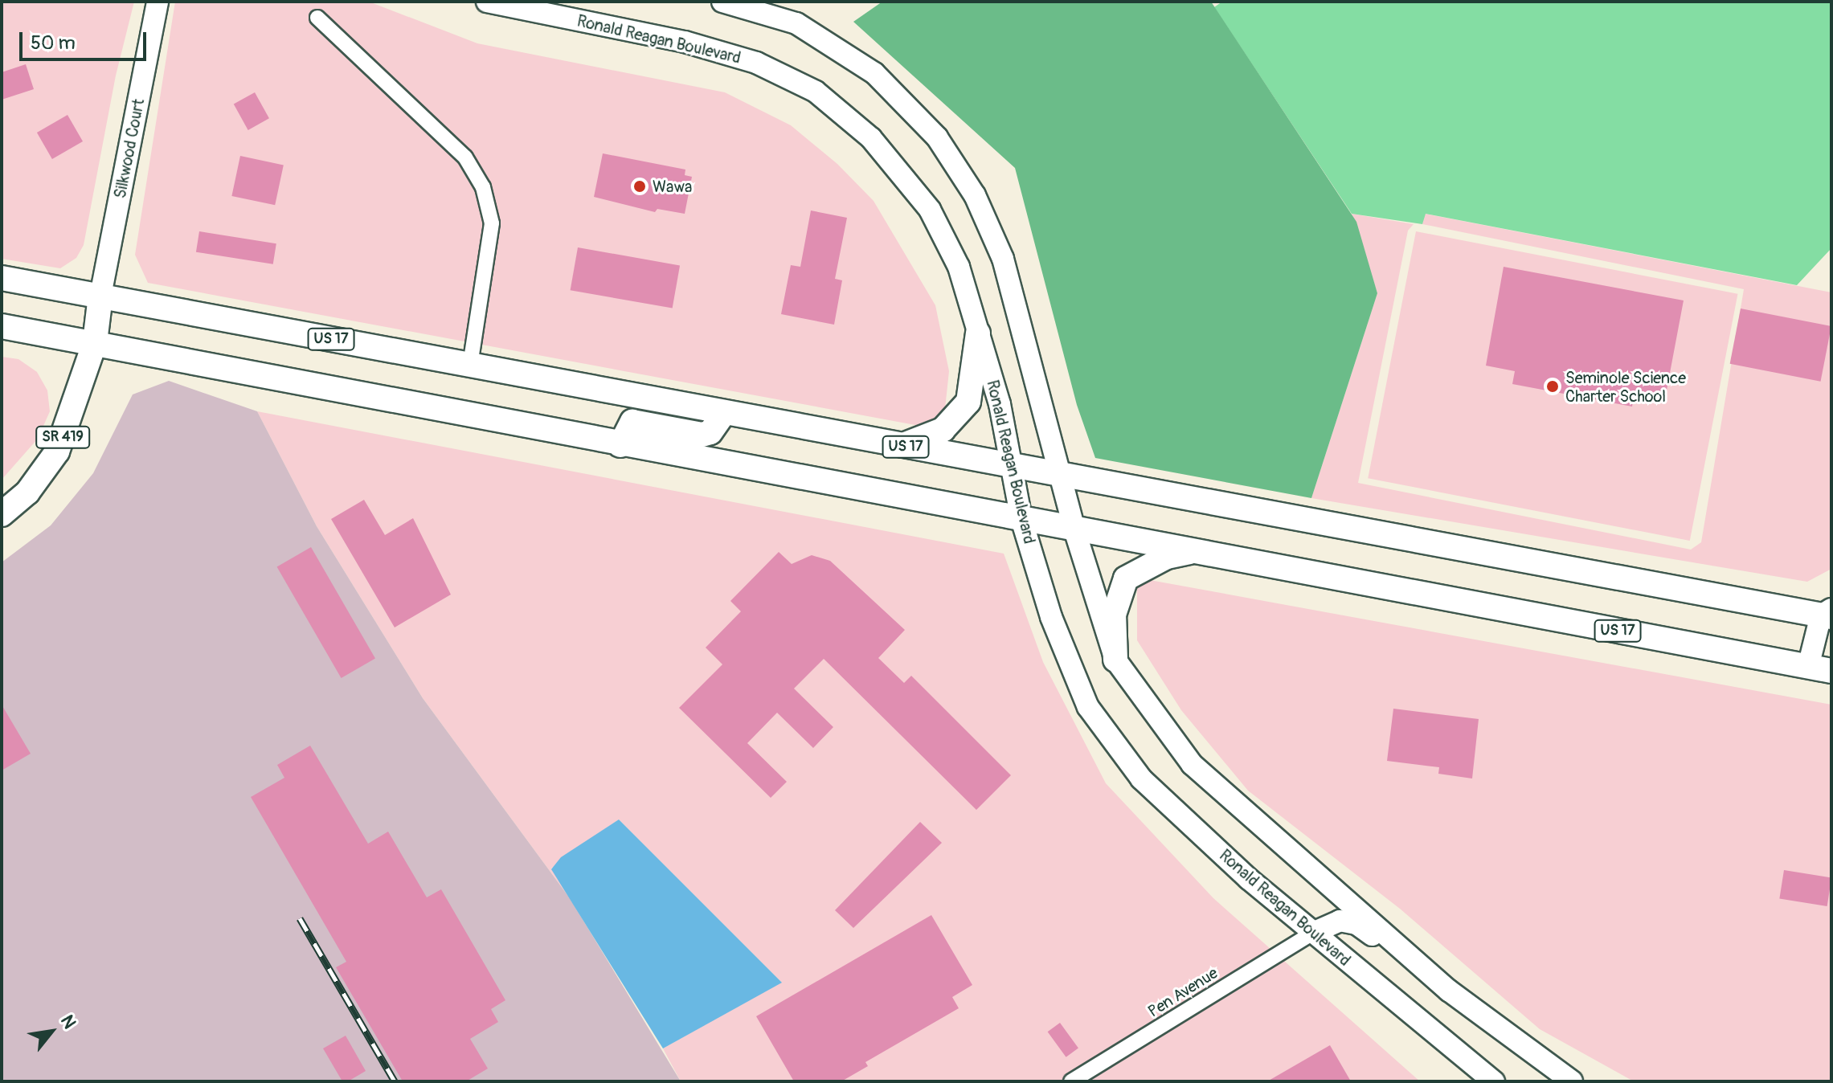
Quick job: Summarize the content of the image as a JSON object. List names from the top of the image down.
{
  "streets": {
    "main road": [
      "Ronald Reagan Boulevard",
      "Silkwood Court",
      "US 17",
      "SR 419"
    ],
    "street": ["Pen Avenue"]
  },
  "crossings": [
    ["Ronald Reagan Boulevard", "US 17"],
    ["Ronald Reagan Boulevard", "Pen Avenue"],
    ["Silkwood Court", "US 17"],
    ["Silkwood Court", "SR 419"],
    ["US 17", "SR 419"]
  ],
  "places": ["Wawa", "Seminole Science Charter School"],
  "scale_bar": "50 m",
  "north": "top right"
}
